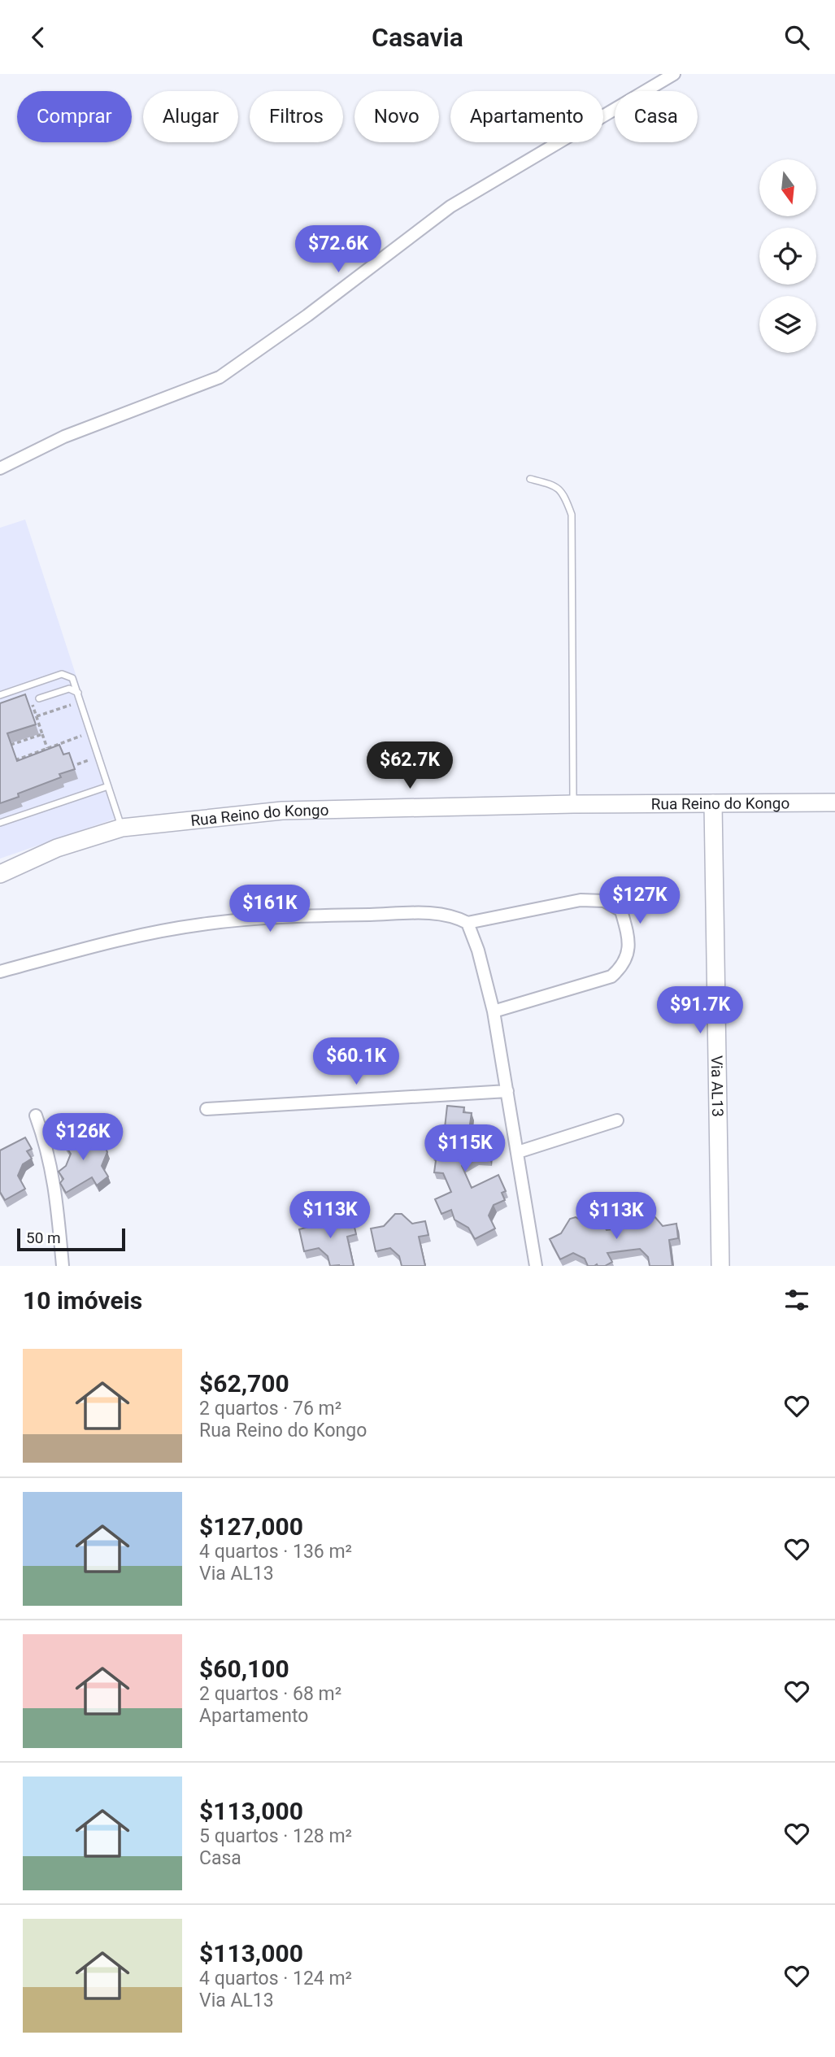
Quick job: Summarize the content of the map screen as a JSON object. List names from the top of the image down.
{
  "streets": {
    "street": ["Rua Reino do Kongo", "Via AL13"]
  },
  "crossings": [
    ["Rua Reino do Kongo", "Via AL13"]
  ],
  "scale_bar": "50 m",
  "north": "bottom",
  "page": {
    "header": "Casavia",
    "chip": [
      "Comprar",
      "Alugar",
      "Filtros",
      "Novo",
      "Apartamento",
      "Casa"
    ],
    "price": [
      "$72.6K",
      "$62.7K",
      "$127K",
      "$161K",
      "$91.7K",
      "$60.1K",
      "$126K",
      "$115K",
      "$113K",
      "$113K"
    ],
    "scale": "50 m",
    "heading": "10 imóveis",
    "list": [
      {
        "name": "$62,700",
        "note": "2 quartos · 76 m² · Rua Reino do Kongo"
      },
      {
        "name": "$127,000",
        "note": "4 quartos · 136 m² · Via AL13"
      },
      {
        "name": "$60,100",
        "note": "2 quartos · 68 m² · Apartamento"
      },
      {
        "name": "$113,000",
        "note": "5 quartos · 128 m² · Casa"
      },
      {
        "name": "$113,000",
        "note": "4 quartos · 124 m² · Via AL13"
      }
    ]
  }
}
